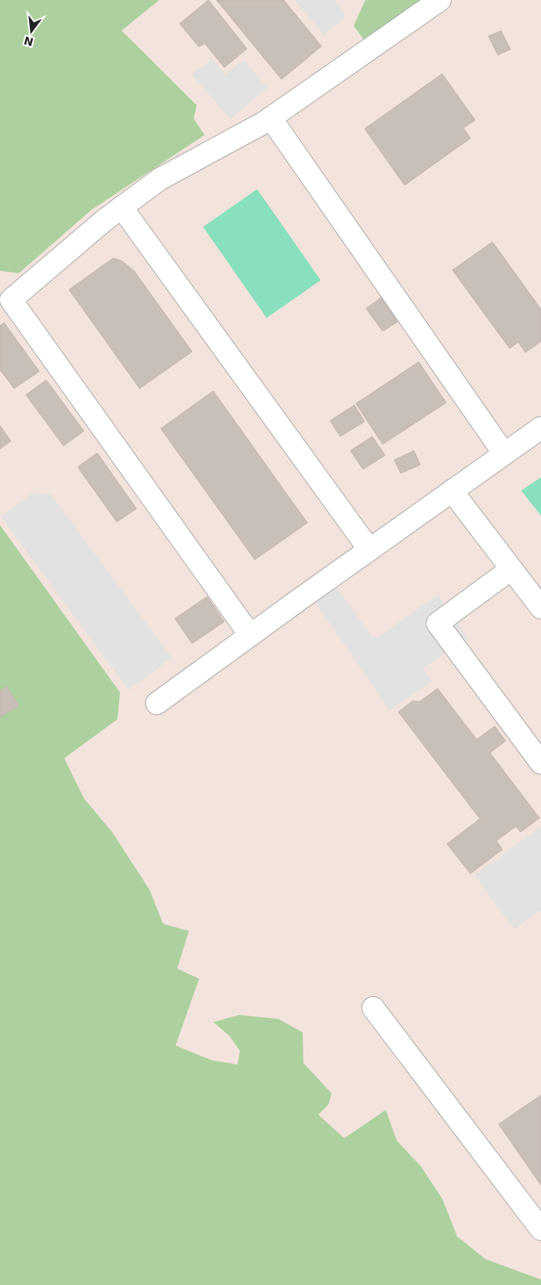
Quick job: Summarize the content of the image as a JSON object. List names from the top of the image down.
{
  "north": "bottom"
}
